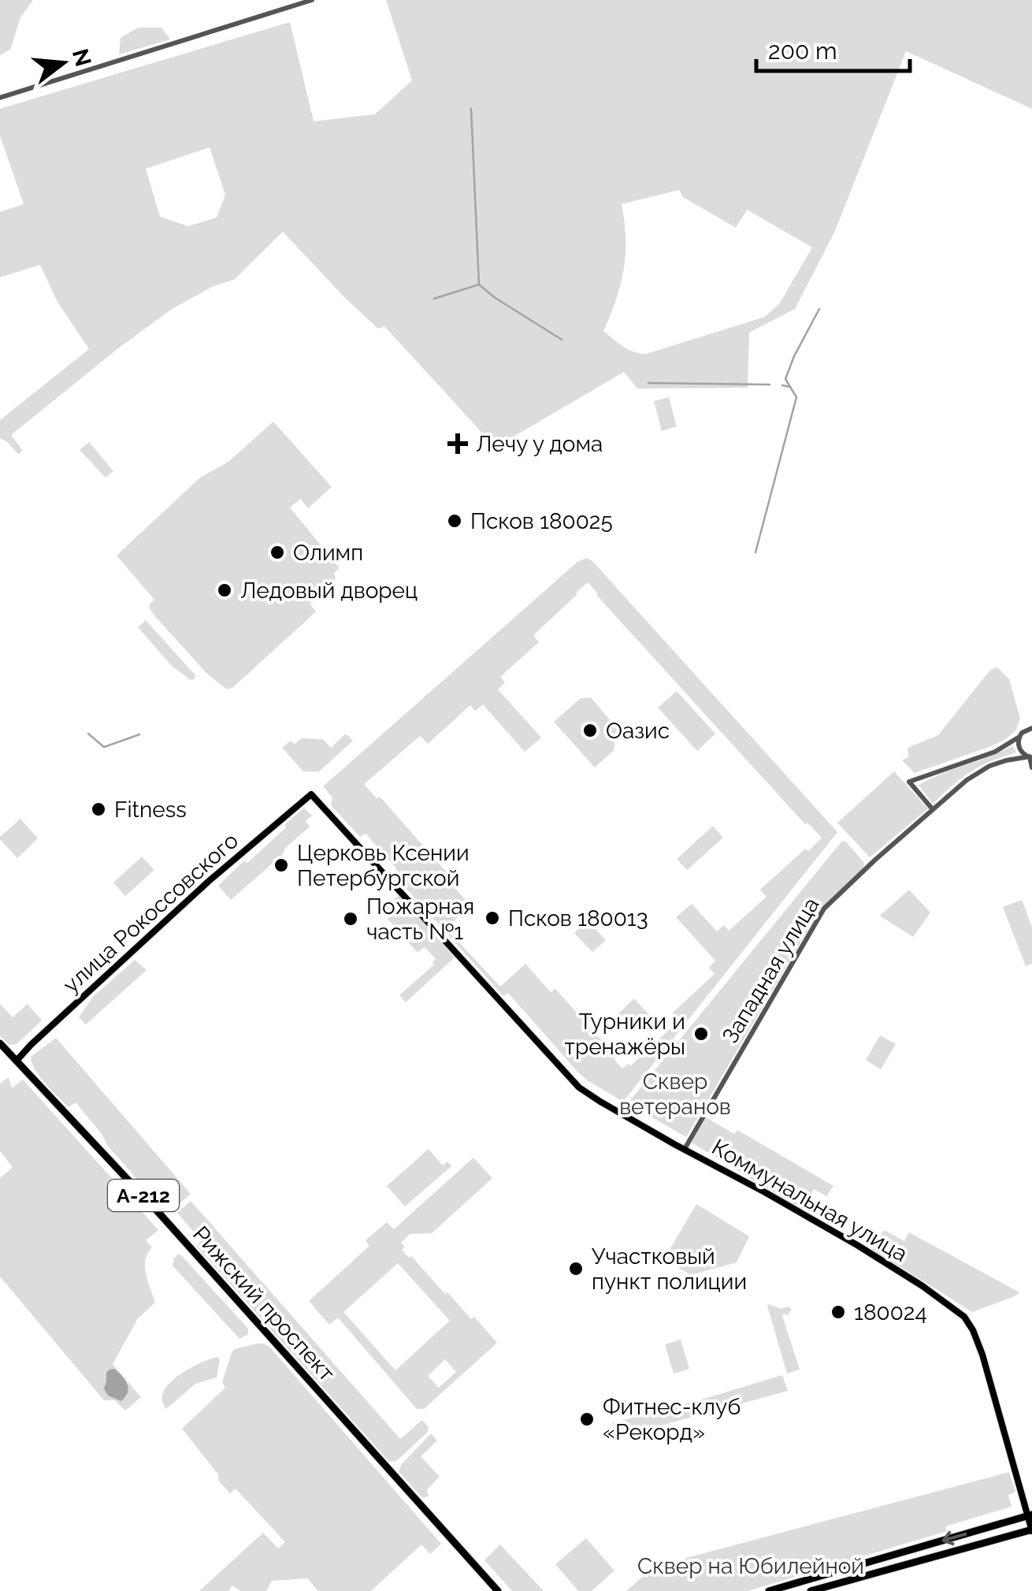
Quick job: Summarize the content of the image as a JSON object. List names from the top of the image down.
{
  "streets": {
    "highway": ["А-212", "Рижский проспект"],
    "main road": ["улица Рокоссовского", "Коммунальная улица"],
    "street": ["Западная улица"]
  },
  "crossings": [
    ["улица Рокоссовского", "Коммунальная улица"],
    ["улица Рокоссовского", "Рижский проспект"],
    ["Западная улица", "Коммунальная улица"]
  ],
  "parks": ["Сквер ветеранов", "Сквер на Юбилейной"],
  "places": {
    "health": ["Лечу у дома"],
    "other": [
      "Псков 180025",
      "Олимп",
      "Ледовый дворец",
      "Оазис",
      "Fitness",
      "Церковь Ксении Петербургской",
      "Псков 180013",
      "Пожарная часть №1",
      "Турники и тренажёры",
      "Участковый пункт полиции",
      "180024",
      "Фитнес-клуб «Рекорд»"
    ]
  },
  "scale_bar": "200 m",
  "north": "right"
}
